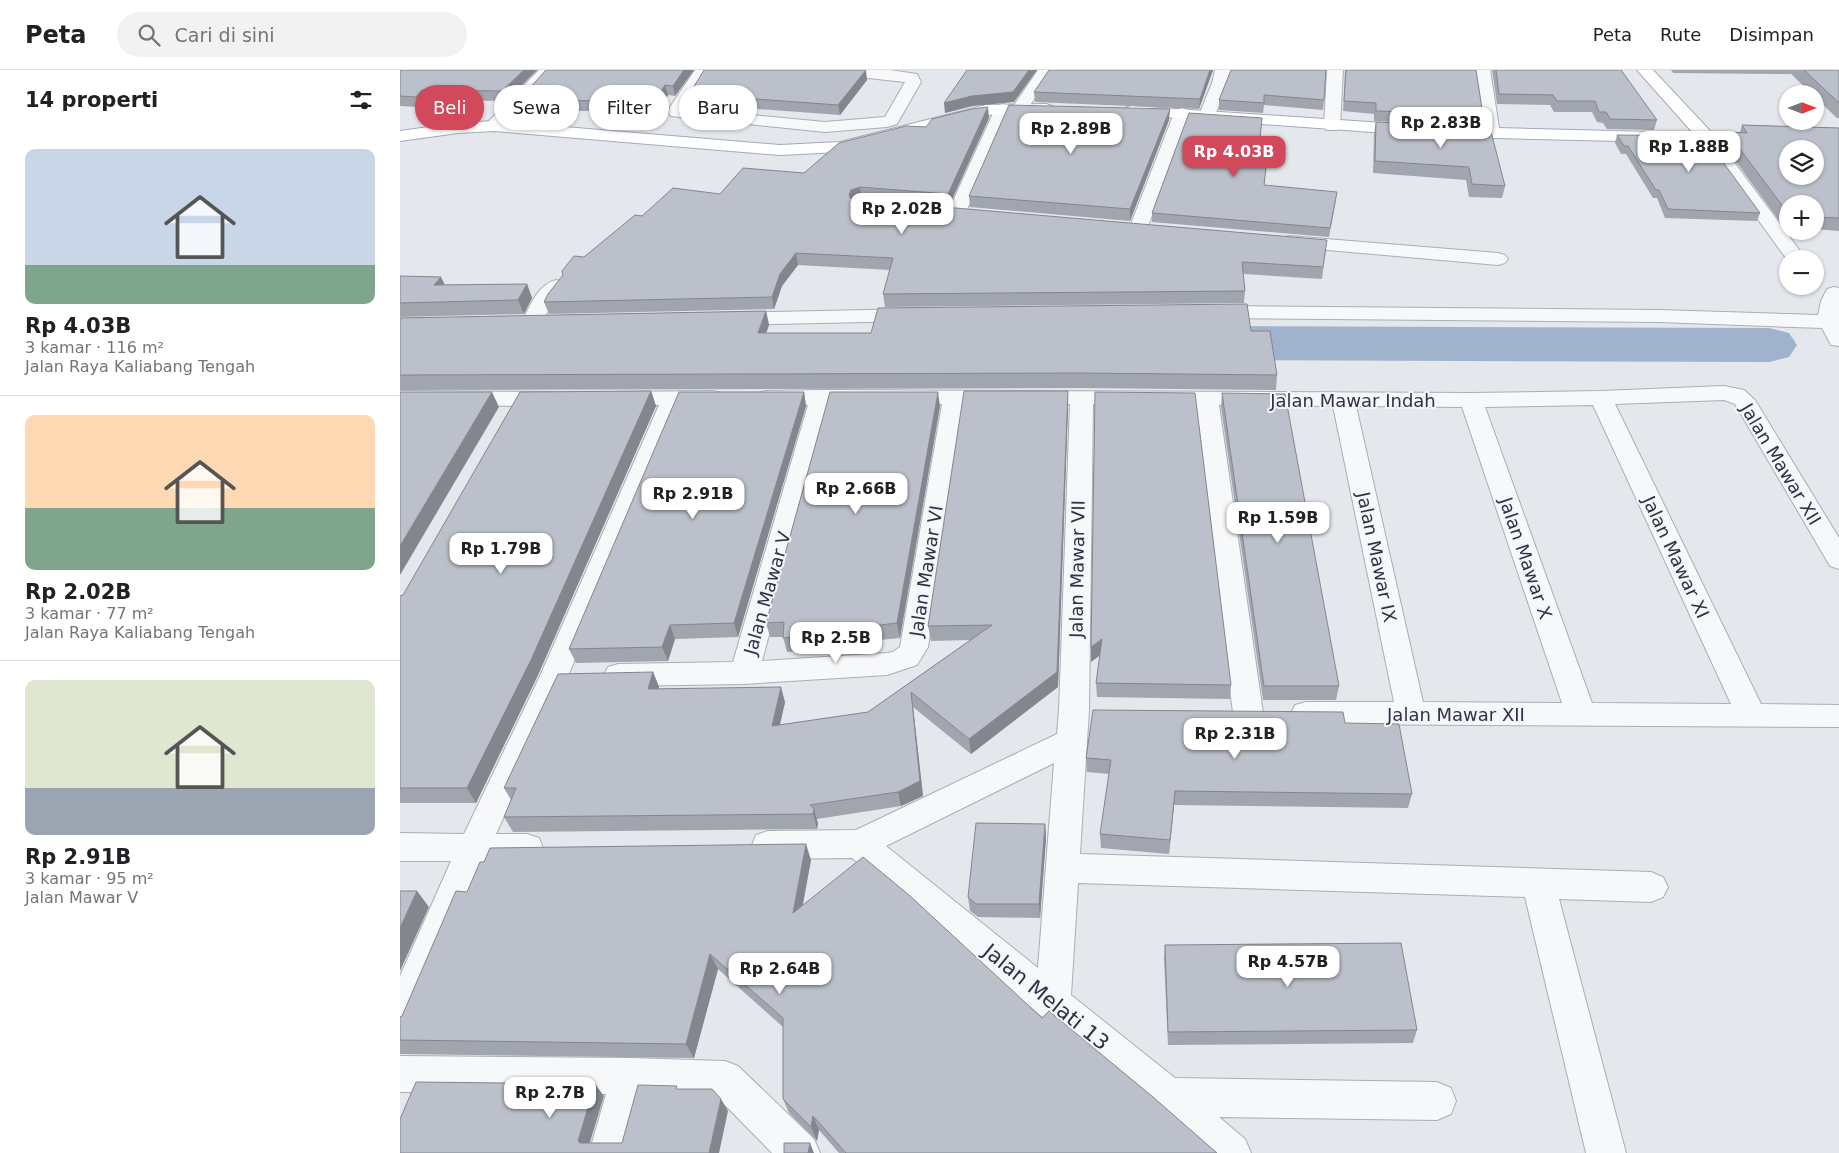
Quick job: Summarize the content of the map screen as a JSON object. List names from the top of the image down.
{
  "streets": {
    "street": [
      "Jalan Mawar Indah",
      "Jalan Mawar XII",
      "Jalan Mawar IX",
      "Jalan Mawar XI",
      "Jalan Mawar X",
      "Jalan Mawar VII",
      "Jalan Mawar VI",
      "Jalan Mawar V",
      "Jalan Melati 13"
    ]
  },
  "crossings": [
    ["Jalan Mawar Indah", "Jalan Mawar XII"],
    ["Jalan Mawar Indah", "Jalan Mawar IX"],
    ["Jalan Mawar Indah", "Jalan Mawar XI"],
    ["Jalan Mawar Indah", "Jalan Mawar X"],
    ["Jalan Mawar Indah", "Jalan Mawar VII"],
    ["Jalan Mawar Indah", "Jalan Mawar VI"],
    ["Jalan Mawar Indah", "Jalan Mawar V"],
    ["Jalan Mawar XII", "Jalan Mawar IX"],
    ["Jalan Mawar XII", "Jalan Mawar XI"],
    ["Jalan Mawar XII", "Jalan Mawar X"],
    ["Jalan Mawar VII", "Jalan Melati 13"],
    ["Jalan Mawar VI", "Jalan Mawar V"]
  ],
  "north": "right",
  "page": {
    "header": "Peta",
    "search": "Cari di sini",
    "nav": ["Peta", "Rute", "Disimpan"],
    "heading": "14 properti",
    "map_buttons": ["+", "−"],
    "chip": [
      "Beli",
      "Sewa",
      "Filter",
      "Baru"
    ],
    "price": [
      "Rp 2.83B",
      "Rp 2.89B",
      "Rp 1.88B",
      "Rp 4.03B",
      "Rp 2.02B",
      "Rp 2.66B",
      "Rp 2.91B",
      "Rp 1.59B",
      "Rp 1.79B",
      "Rp 2.5B",
      "Rp 2.31B",
      "Rp 4.57B",
      "Rp 2.64B",
      "Rp 2.7B"
    ],
    "list": [
      {
        "name": "Rp 4.03B",
        "note": "3 kamar · 116 m² · Jalan Raya Kaliabang Tengah"
      },
      {
        "name": "Rp 2.02B",
        "note": "3 kamar · 77 m² · Jalan Raya Kaliabang Tengah"
      },
      {
        "name": "Rp 2.91B",
        "note": "3 kamar · 95 m² · Jalan Mawar V"
      }
    ]
  }
}
